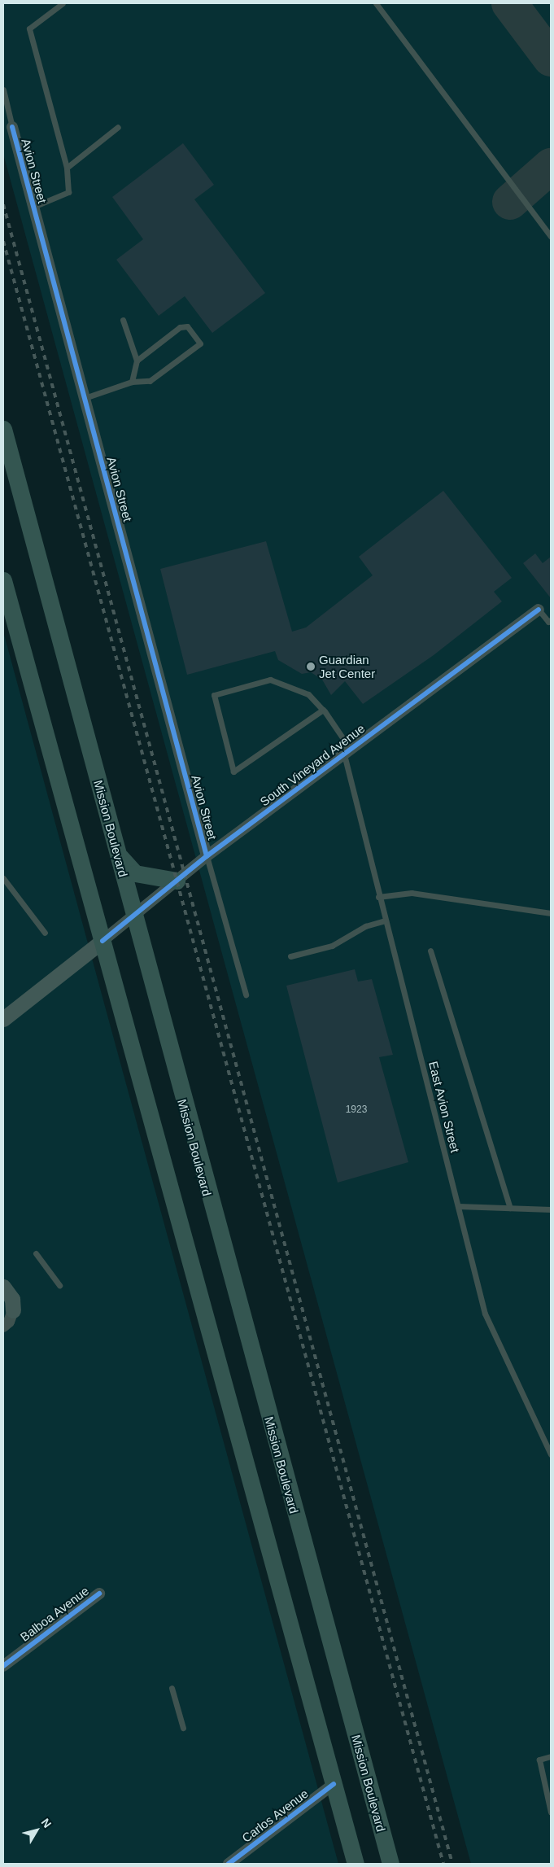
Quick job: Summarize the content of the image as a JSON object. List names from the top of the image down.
{
  "streets": {
    "main road": ["South Vineyard Avenue", "Mission Boulevard"],
    "street": ["Avion Street", "Balboa Avenue", "Carlos Avenue"],
    "lane": ["East Avion Street"]
  },
  "crossings": [
    ["Avion Street", "South Vineyard Avenue"],
    ["South Vineyard Avenue", "Mission Boulevard"],
    ["South Vineyard Avenue", "East Avion Street"]
  ],
  "places": ["Guardian Jet Center"],
  "house_numbers": ["1923"],
  "north": "top right"
}
